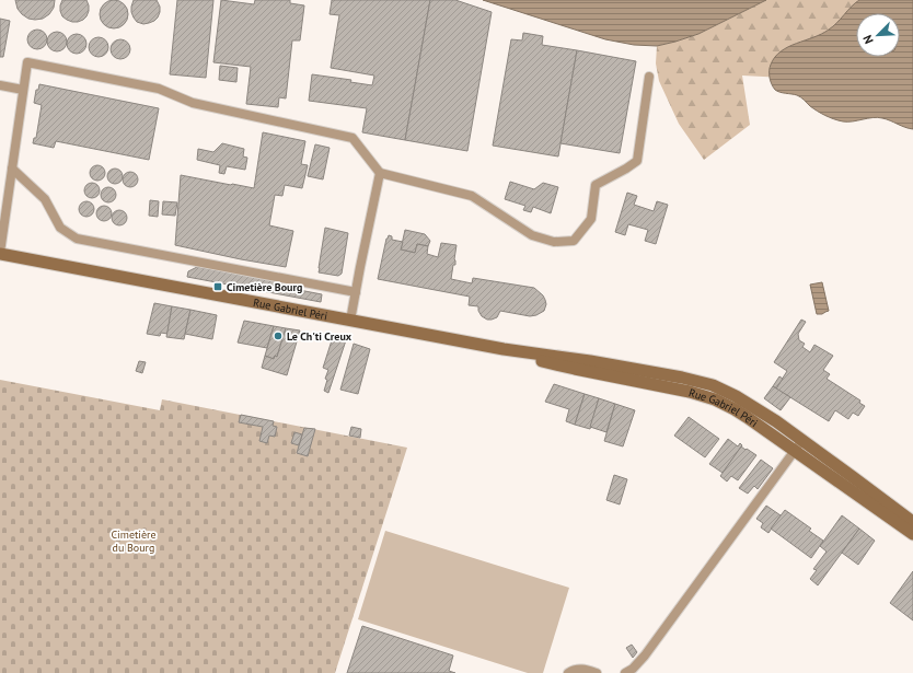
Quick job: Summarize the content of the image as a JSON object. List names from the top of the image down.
{
  "streets": {
    "main road": ["Rue Gabriel Péri"]
  },
  "parks": ["Cimetière du Bourg"],
  "places": {
    "transit": ["Cimetière Bourg"],
    "other": ["Le Ch'ti Creux"]
  },
  "north": "bottom left"
}
